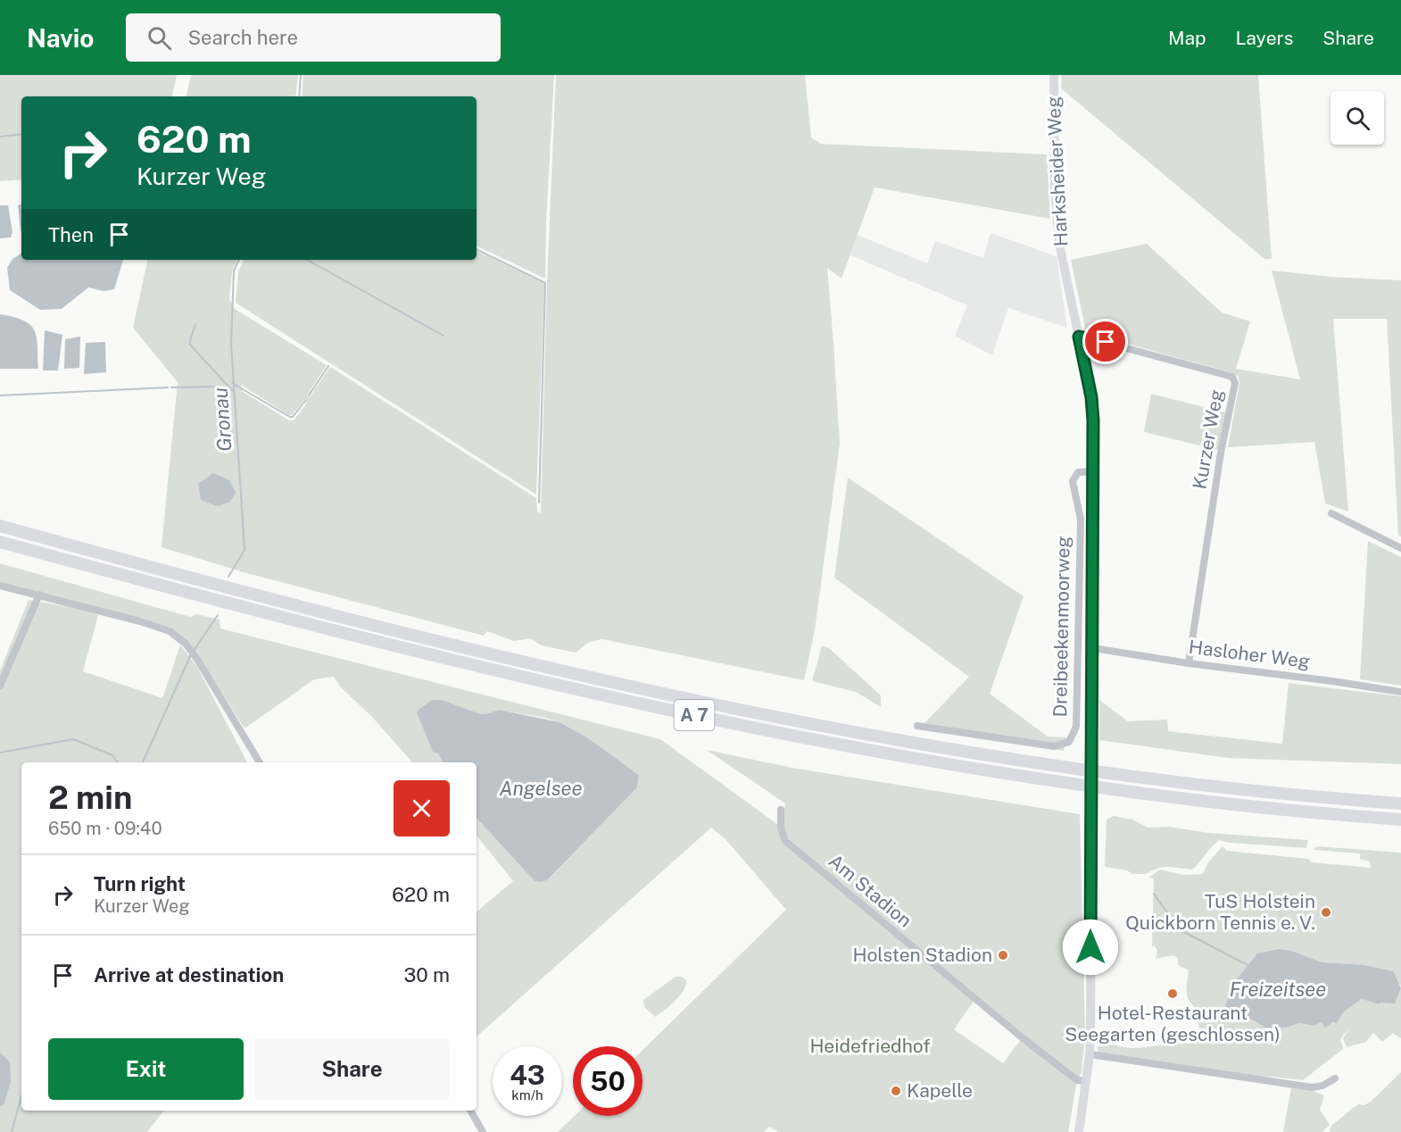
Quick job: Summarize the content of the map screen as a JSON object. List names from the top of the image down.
{
  "streets": {
    "highway": ["A 7"],
    "main road": ["Harksheider Weg"],
    "street": [
      "Kurzer Weg",
      "Dreibeekenmoorweg",
      "Hasloher Weg",
      "Am Stadion"
    ]
  },
  "crossings": [
    ["Harksheider Weg", "Kurzer Weg"],
    ["Harksheider Weg", "Dreibeekenmoorweg"],
    ["Harksheider Weg", "Hasloher Weg"],
    ["Harksheider Weg", "Am Stadion"],
    ["Kurzer Weg", "Hasloher Weg"]
  ],
  "water": ["Gronau", "Angelsee", "Freizeitsee"],
  "parks": ["Heidefriedhof"],
  "places": [
    "TuS Holstein Quickborn Tennis e. V.",
    "Holsten Stadion",
    "Hotel-Restaurant Seegarten (geschlossen)",
    "Kapelle"
  ],
  "page": {
    "header": "Navio",
    "search": "Search here",
    "nav": ["Map", "Layers", "Share"],
    "turn": ["620 m", "Kurzer Weg"],
    "then": "Then",
    "heading": ["2 min", "650 m · 09:40"],
    "list": [
      {
        "name": "Turn right",
        "note": "Kurzer Weg",
        "value": "620 m"
      },
      {
        "name": "Arrive at destination",
        "value": "30 m"
      }
    ],
    "buttons": ["Exit", "Share"],
    "speed": "43 km/h",
    "limit": "50"
  }
}
